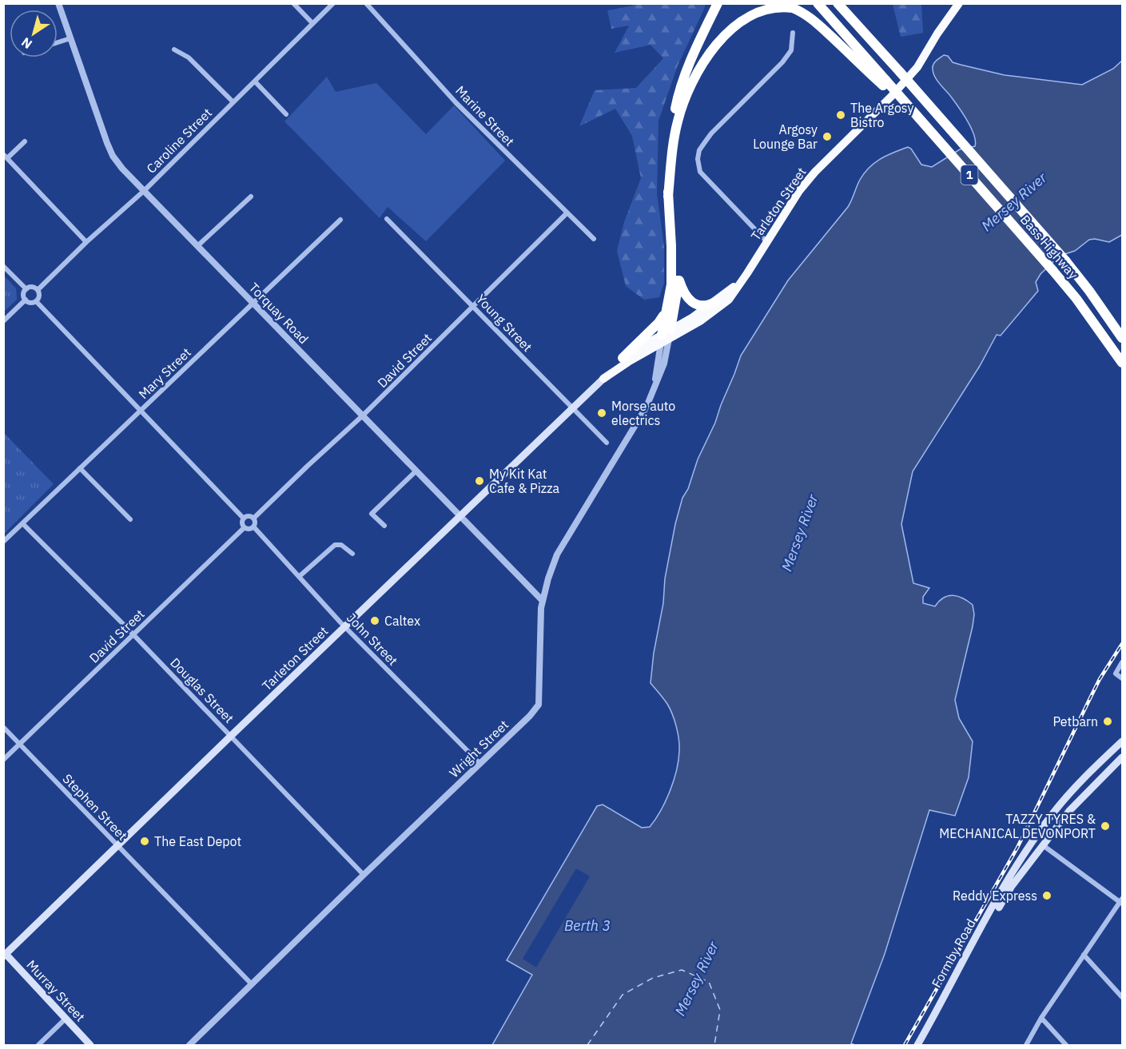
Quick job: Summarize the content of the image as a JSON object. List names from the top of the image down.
{
  "streets": {
    "highway": ["1", "Tarleton Street", "Bass Highway"],
    "main road": ["Formby Road", "Murray Street"],
    "street": [
      "Marine Street",
      "Caroline Street",
      "Torquay Road",
      "Young Street",
      "David Street",
      "Mary Street",
      "John Street",
      "Douglas Street",
      "Wright Street",
      "Stephen Street"
    ]
  },
  "crossings": [
    ["Marine Street", "David Street"],
    ["Caroline Street", "Torquay Road"],
    ["Tarleton Street", "Torquay Road"],
    ["Tarleton Street", "Young Street"],
    ["Tarleton Street", "John Street"],
    ["Tarleton Street", "Douglas Street"],
    ["Tarleton Street", "Wright Street"],
    ["Tarleton Street", "Stephen Street"],
    ["Tarleton Street", "Murray Street"],
    ["Torquay Road", "David Street"],
    ["Torquay Road", "Mary Street"],
    ["Torquay Road", "Wright Street"],
    ["Young Street", "David Street"],
    ["David Street", "John Street"],
    ["David Street", "Douglas Street"],
    ["David Street", "Stephen Street"],
    ["Mary Street", "Douglas Street"],
    ["John Street", "Wright Street"],
    ["Douglas Street", "Wright Street"],
    ["Wright Street", "Stephen Street"]
  ],
  "water": ["Mersey River", "Berth 3"],
  "places": [
    "The Argosy Bistro",
    "Argosy Lounge Bar",
    "Morse auto electrics",
    "My Kit Kat Cafe & Pizza",
    "Caltex",
    "Petbarn",
    "TAZZY TYRES & MECHANICAL DEVONPORT",
    "The East Depot",
    "Reddy Express"
  ],
  "north": "bottom left"
}
